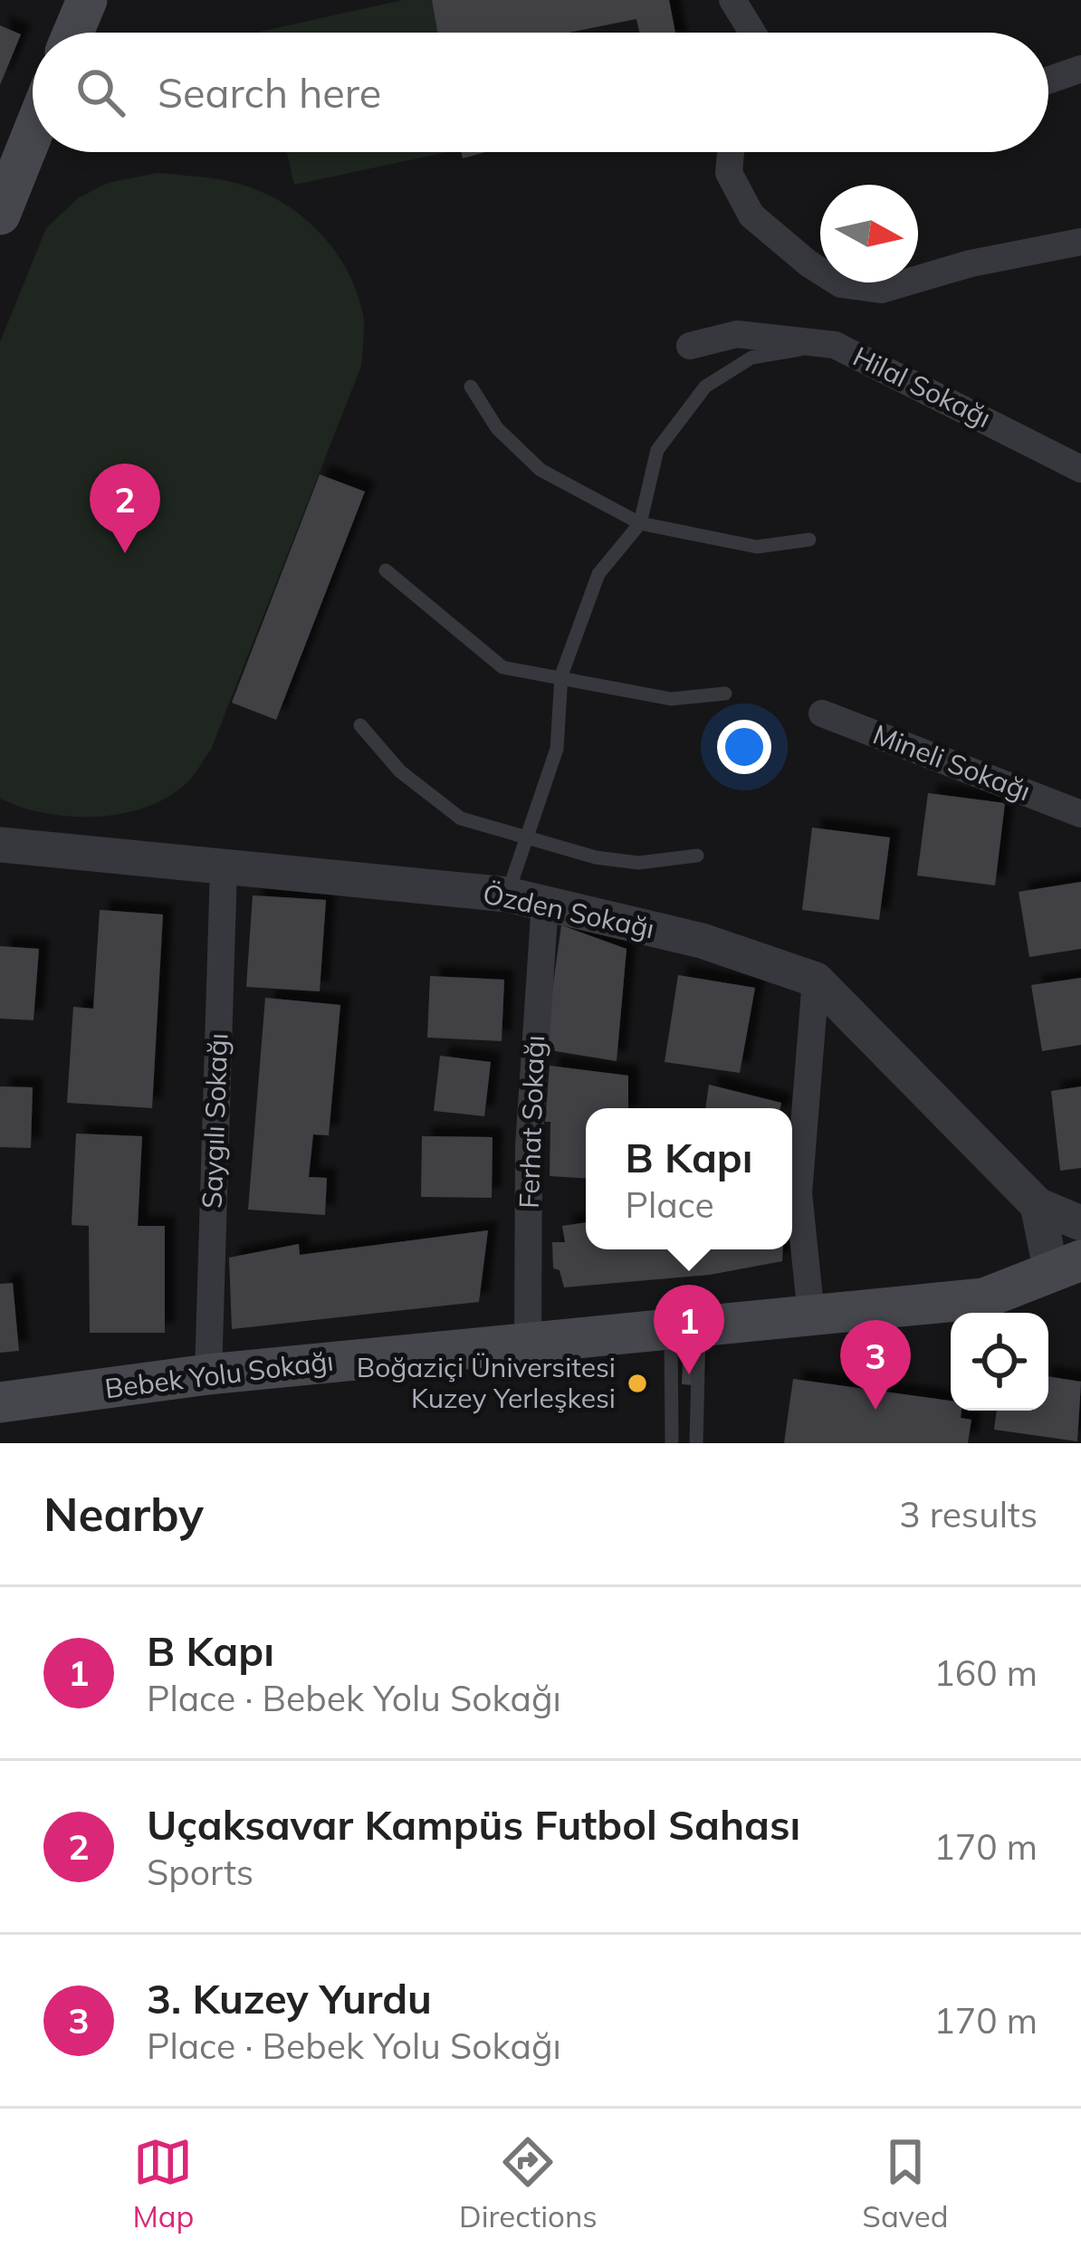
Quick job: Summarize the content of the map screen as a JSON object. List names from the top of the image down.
{
  "streets": {
    "main road": ["Bebek Yolu Sokağı"],
    "street": [
      "Hilal Sokağı",
      "Mineli Sokağı",
      "Özden Sokağı",
      "Saygılı Sokağı",
      "Ferhat Sokağı"
    ]
  },
  "crossings": [
    ["Özden Sokağı", "Saygılı Sokağı"],
    ["Özden Sokağı", "Ferhat Sokağı"],
    ["Saygılı Sokağı", "Bebek Yolu Sokağı"],
    ["Ferhat Sokağı", "Bebek Yolu Sokağı"]
  ],
  "places": ["Boğaziçi Üniversitesi Kuzey Yerleşkesi"],
  "north": "right",
  "page": {
    "search": "Search here",
    "pins": ["2", "1", "3"],
    "popup": ["B Kapı", "Place"],
    "heading": ["Nearby", "3 results"],
    "list": [
      {
        "mark": "1",
        "name": "B Kapı",
        "note": "Place · Bebek Yolu Sokağı",
        "value": "160 m"
      },
      {
        "mark": "2",
        "name": "Uçaksavar Kampüs Futbol Sahası",
        "note": "Sports",
        "value": "170 m"
      },
      {
        "mark": "3",
        "name": "3. Kuzey Yurdu",
        "note": "Place · Bebek Yolu Sokağı",
        "value": "170 m"
      }
    ],
    "nav": ["Map", "Directions", "Saved"]
  }
}
